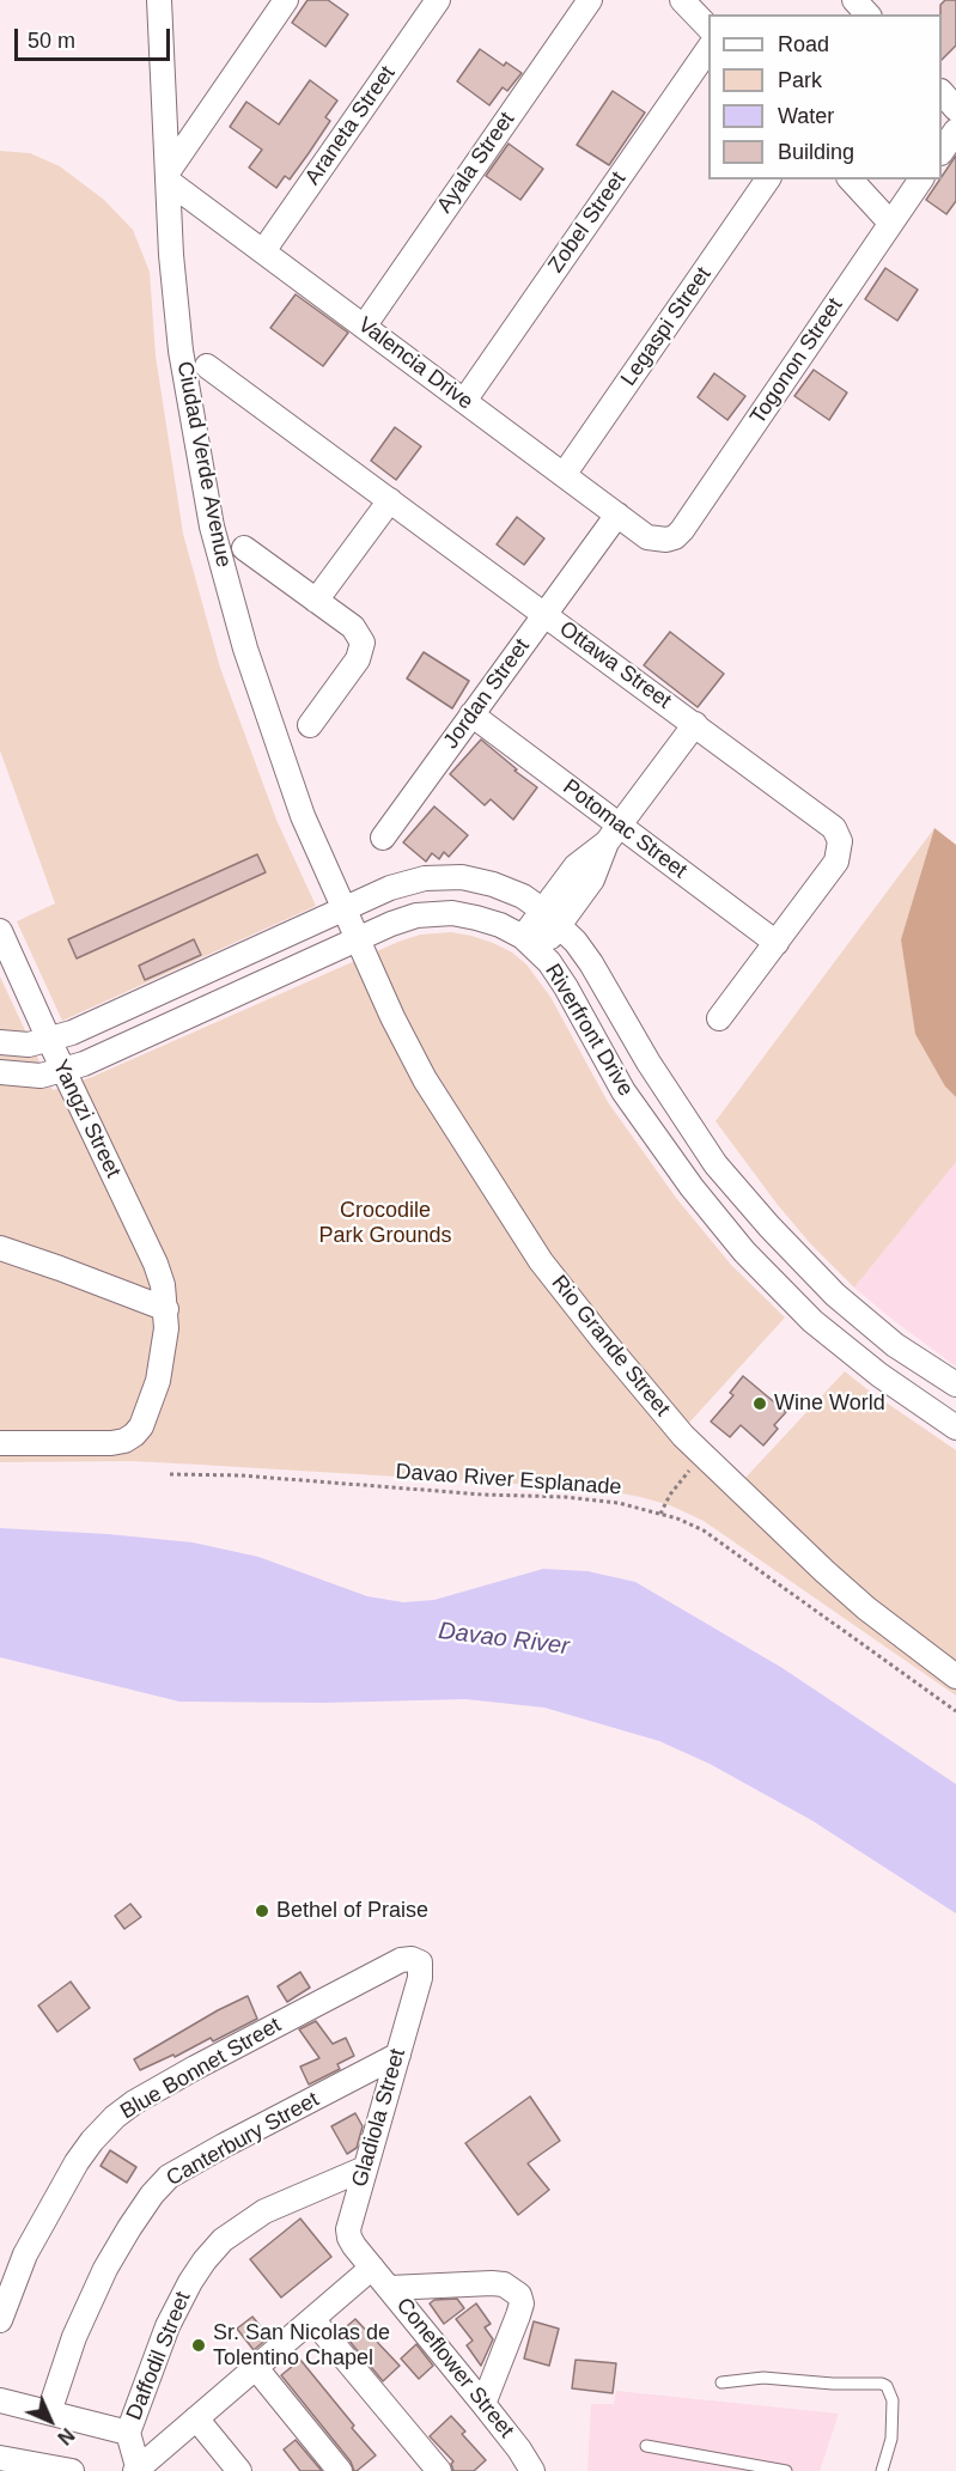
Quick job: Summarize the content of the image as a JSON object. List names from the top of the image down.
{
  "streets": {
    "street": [
      "Araneta Street",
      "Ayala Street",
      "Zobel Street",
      "Legaspi Street",
      "Togonon Street",
      "Valencia Drive",
      "Ciudad Verde Avenue",
      "Ottawa Street",
      "Jordan Street",
      "Potomac Street",
      "Riverfront Drive",
      "Yangzi Street",
      "Rio Grande Street",
      "Blue Bonnet Street",
      "Gladiola Street",
      "Canterbury Street",
      "Daffodil Street",
      "Coneflower Street"
    ],
    "path": ["Davao River Esplanade"]
  },
  "crossings": [
    ["Araneta Street", "Valencia Drive"],
    ["Ayala Street", "Valencia Drive"],
    ["Zobel Street", "Valencia Drive"],
    ["Legaspi Street", "Valencia Drive"],
    ["Togonon Street", "Valencia Drive"],
    ["Valencia Drive", "Ciudad Verde Avenue"],
    ["Valencia Drive", "Jordan Street"],
    ["Ciudad Verde Avenue", "Riverfront Drive"],
    ["Ciudad Verde Avenue", "Rio Grande Street"],
    ["Ottawa Street", "Jordan Street"],
    ["Ottawa Street", "Potomac Street"],
    ["Jordan Street", "Potomac Street"],
    ["Riverfront Drive", "Yangzi Street"],
    ["Riverfront Drive", "Rio Grande Street"],
    ["Blue Bonnet Street", "Gladiola Street"],
    ["Gladiola Street", "Canterbury Street"],
    ["Gladiola Street", "Daffodil Street"],
    ["Gladiola Street", "Coneflower Street"]
  ],
  "water": ["Davao River"],
  "parks": ["Crocodile Park Grounds"],
  "places": ["Wine World", "Bethel of Praise", "Sr. San Nicolas de Tolentino Chapel"],
  "legend": [
    "Road",
    "Park",
    "Water",
    "Building"
  ],
  "scale_bar": "50 m",
  "north": "bottom right"
}
